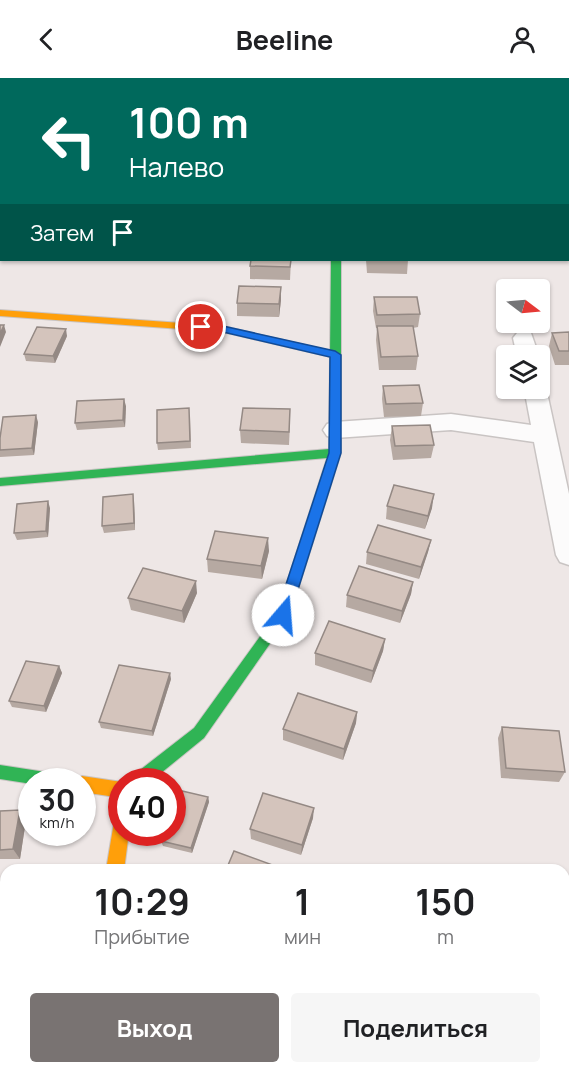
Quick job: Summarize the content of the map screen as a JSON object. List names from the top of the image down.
{
  "north": "right",
  "page": {
    "header": "Beeline",
    "turn": ["100 m", "Налево"],
    "then": "Затем",
    "speed": "30 km/h",
    "limit": "40",
    "eta": [
      "10:29",
      "Прибытие",
      "1",
      "мин",
      "150",
      "m"
    ],
    "buttons": ["Выход", "Поделиться"]
  }
}
